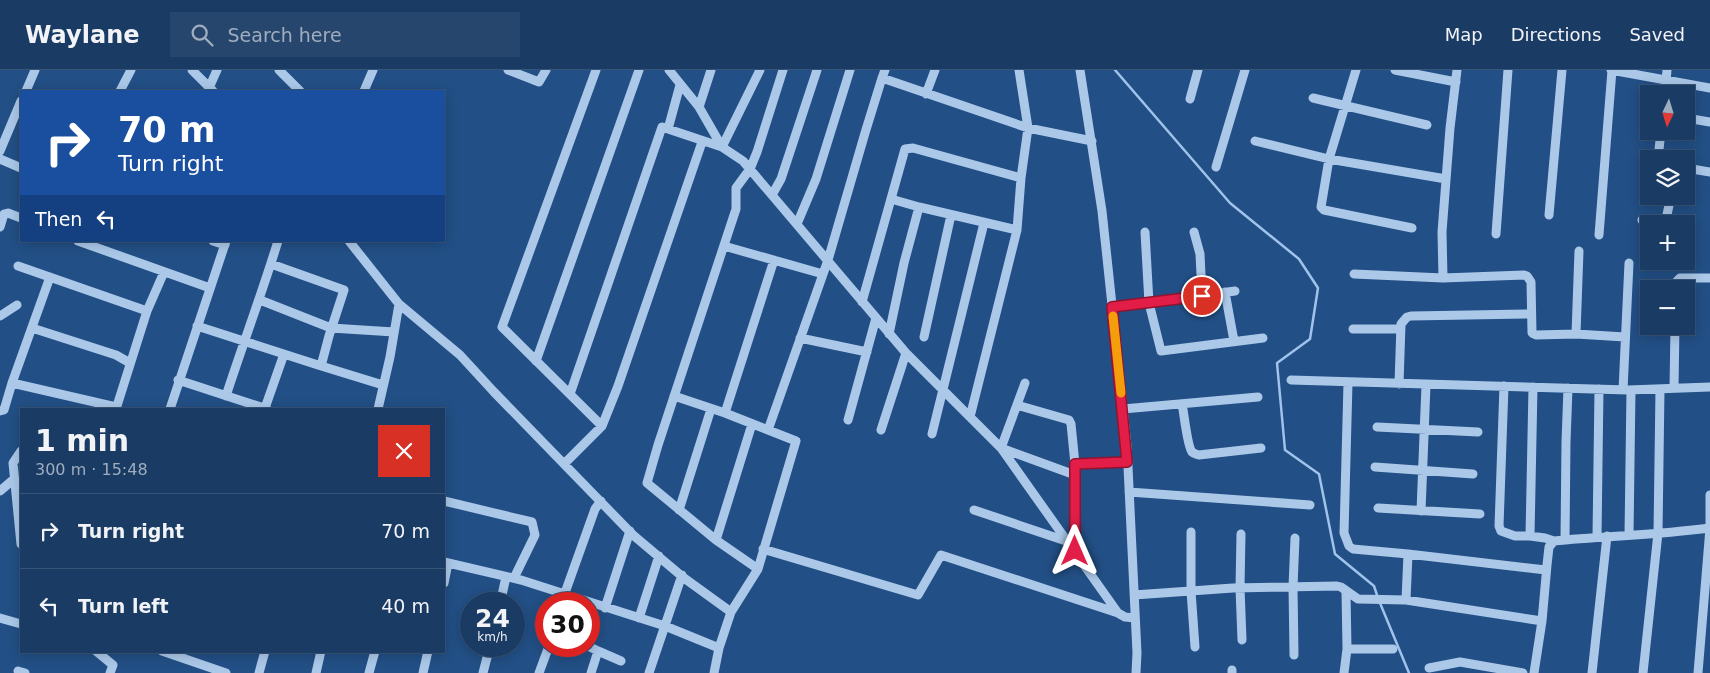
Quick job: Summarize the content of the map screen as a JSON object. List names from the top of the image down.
{
  "north": "bottom",
  "page": {
    "header": "Waylane",
    "search": "Search here",
    "nav": ["Map", "Directions", "Saved"],
    "map_buttons": ["+", "−"],
    "turn": ["70 m", "Turn right"],
    "then": "Then",
    "heading": ["1 min", "300 m · 15:48"],
    "list": [
      {
        "name": "Turn right",
        "value": "70 m"
      },
      {
        "name": "Turn left",
        "value": "40 m"
      }
    ],
    "speed": "24 km/h",
    "limit": "30"
  }
}
